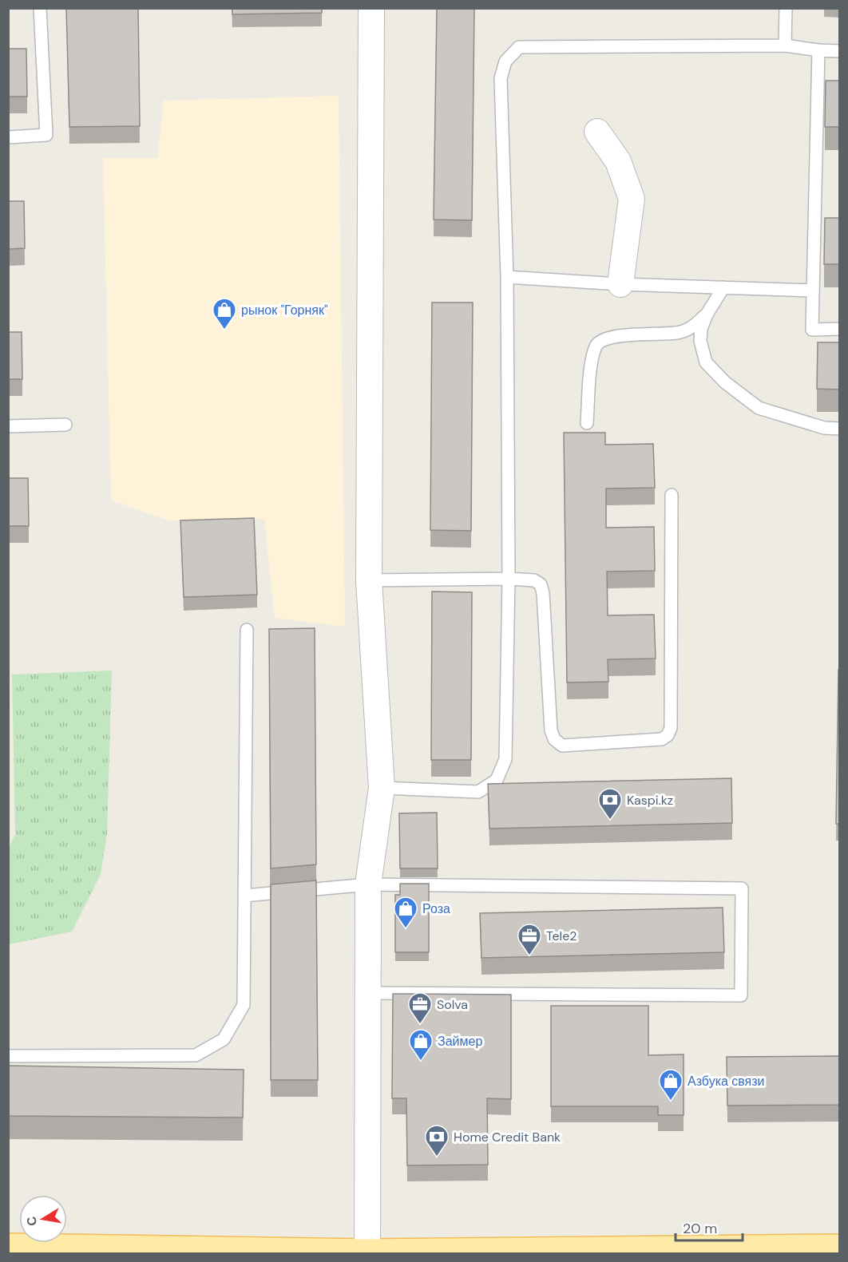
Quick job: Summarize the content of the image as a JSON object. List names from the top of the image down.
{
  "places": {
    "shop": [
      "рынок \"Горняк\"",
      "Роза",
      "Займер",
      "Азбука связи"
    ],
    "bank": ["Kaspi.kz", "Home Credit Bank"],
    "office": ["Tele2", "Solva"]
  },
  "scale_bar": "20 m",
  "north": "left"
}
